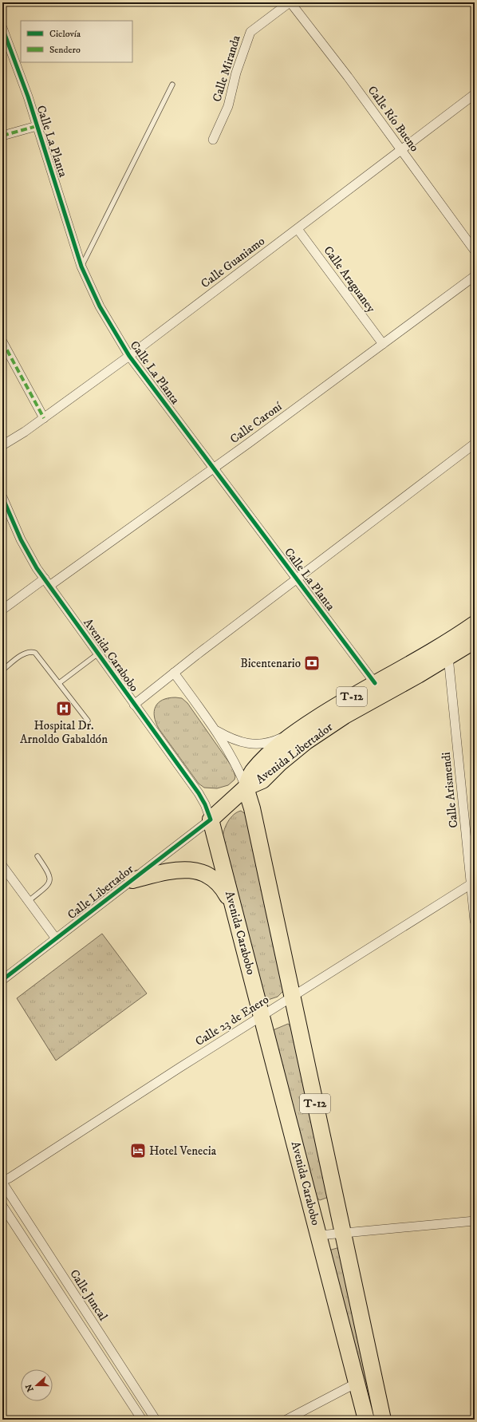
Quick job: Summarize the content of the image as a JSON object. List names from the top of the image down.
{
  "streets": {
    "highway": ["Avenida Carabobo", "T-12", "Avenida Libertador"],
    "street": [
      "Calle Miranda",
      "Calle Río Bueno",
      "Calle La Planta",
      "Calle Guaniamo",
      "Calle Araguaney",
      "Calle Caroní",
      "Calle Arismendi",
      "Calle Libertador",
      "Calle 23 de Enero",
      "Calle Juncal"
    ]
  },
  "crossings": [
    ["Calle Miranda", "Calle Río Bueno"],
    ["Calle Río Bueno", "Calle Guaniamo"],
    ["Calle La Planta", "Calle Guaniamo"],
    ["Calle La Planta", "Calle Caroní"],
    ["Calle La Planta", "Avenida Libertador"],
    ["Calle Guaniamo", "Calle Araguaney"],
    ["Calle Araguaney", "Calle Caroní"],
    ["Calle Caroní", "Avenida Carabobo"],
    ["Avenida Carabobo", "Avenida Libertador"],
    ["Avenida Carabobo", "Calle Libertador"],
    ["Avenida Carabobo", "Calle 23 de Enero"],
    ["Avenida Libertador", "Calle Arismendi"],
    ["Avenida Libertador", "Calle Libertador"],
    ["Calle Arismendi", "Calle 23 de Enero"],
    ["Calle 23 de Enero", "Calle Juncal"]
  ],
  "places": {
    "bank": ["Bicentenario"],
    "hospital": ["Hospital Dr. Arnoldo Gabaldón"],
    "hotel": ["Hotel Venecia"]
  },
  "legend": ["Ciclovía", "Sendero"],
  "north": "left"
}
